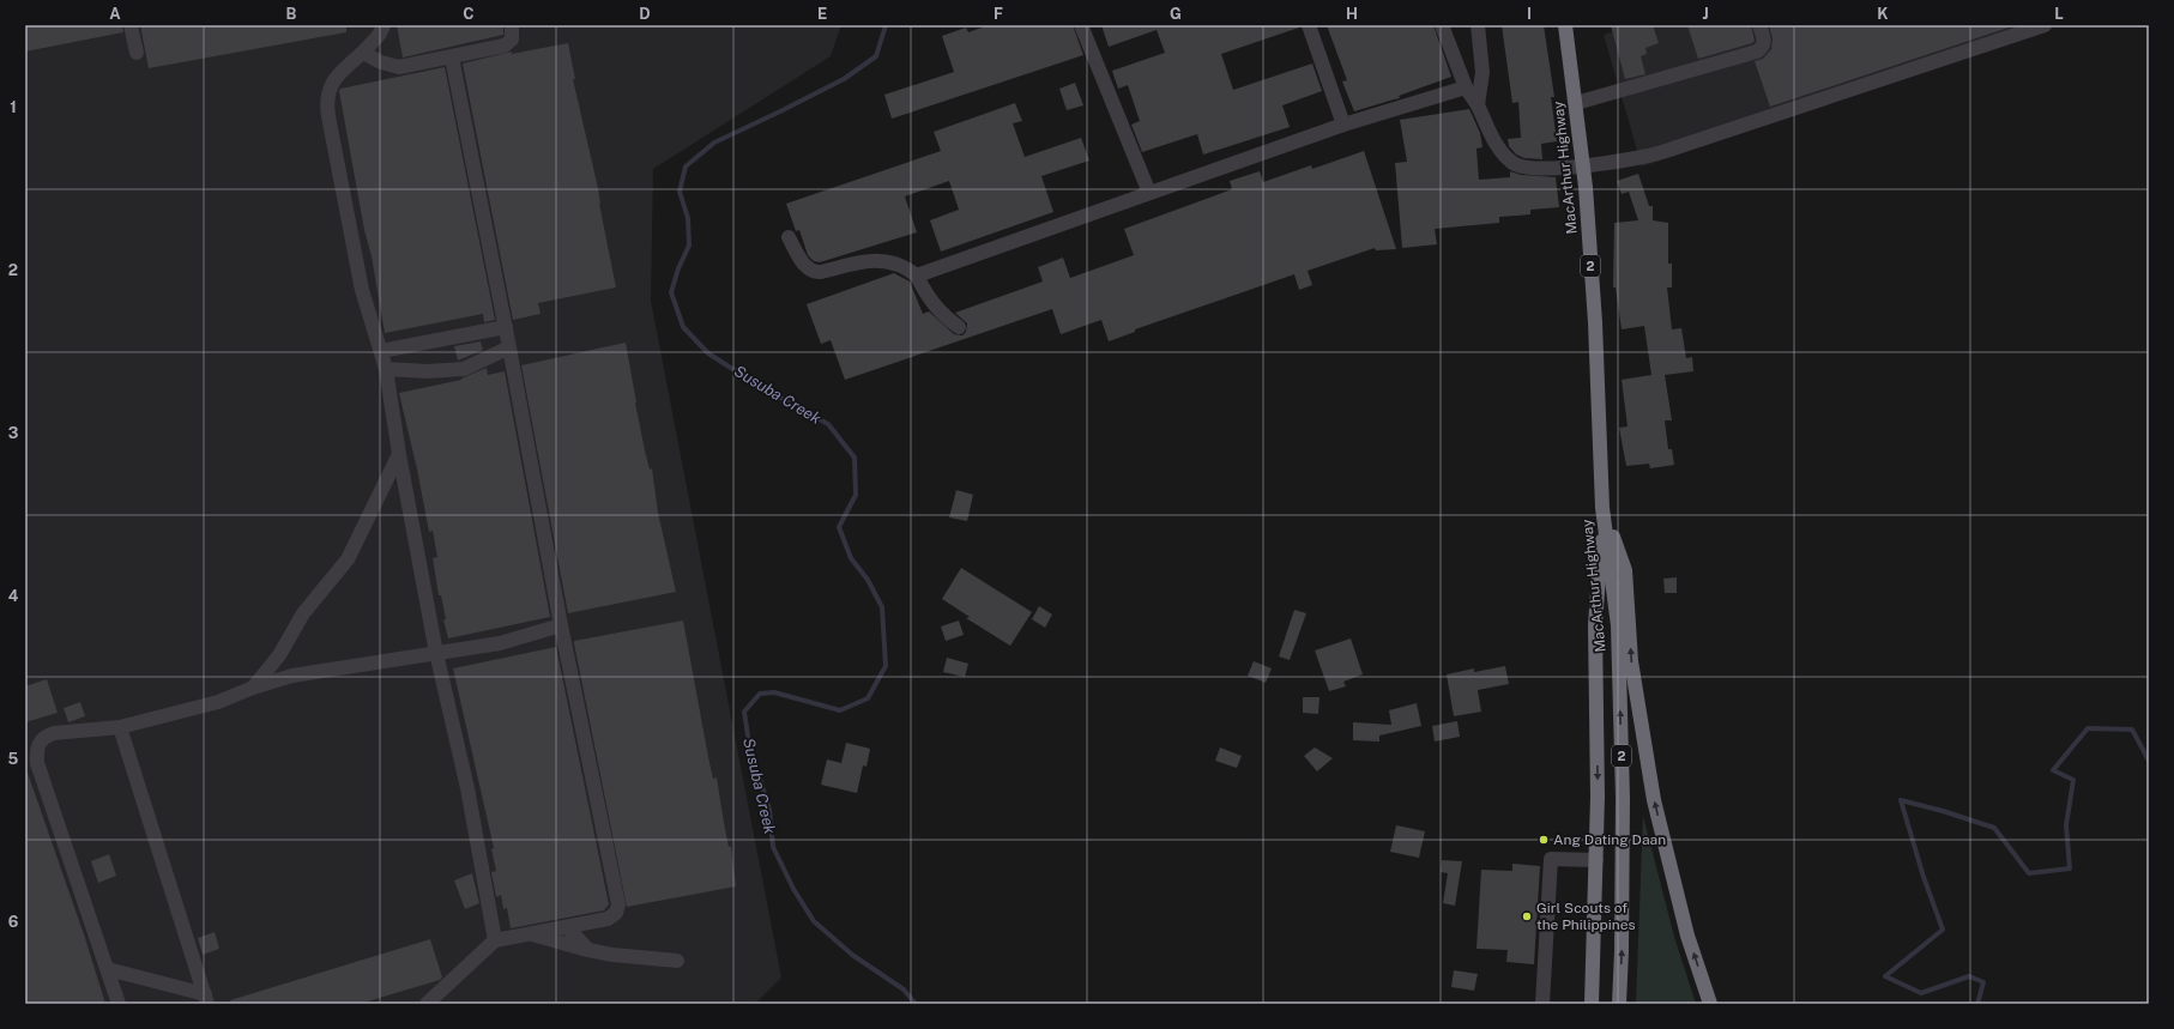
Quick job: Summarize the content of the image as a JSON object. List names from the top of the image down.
{
  "streets": {
    "highway": ["MacArthur Highway", "2"]
  },
  "water": ["Susuba Creek"],
  "places": ["Ang Dating Daan", "Girl Scouts of the Philippines"],
  "grid": {
    "columns": [
      "A",
      "B",
      "C",
      "D",
      "E",
      "F",
      "G",
      "H",
      "I",
      "J",
      "K",
      "L"
    ],
    "rows": [
      "1",
      "2",
      "3",
      "4",
      "5",
      "6"
    ]
  }
}
